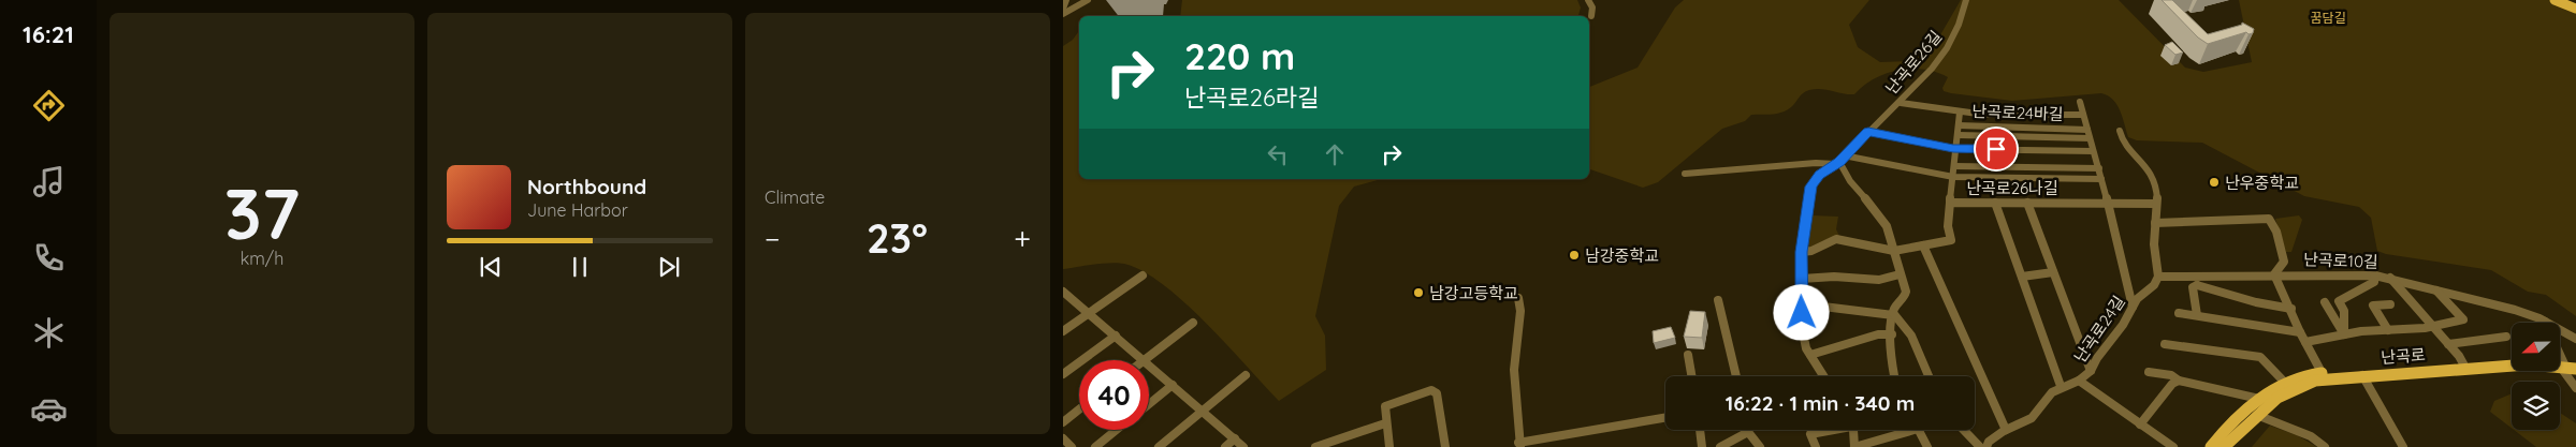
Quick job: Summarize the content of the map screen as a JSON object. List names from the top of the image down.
{
  "streets": {
    "main road": ["난곡로"],
    "street": [
      "난곡로26길",
      "난곡로24바길",
      "난곡로26나길",
      "난곡로10길",
      "난곡로24길"
    ]
  },
  "crossings": [
    ["난곡로26길", "난곡로26나길"],
    ["난곡로24바길", "난곡로26나길"],
    ["난곡로24바길", "난곡로24길"],
    ["난곡로10길", "난곡로24길"]
  ],
  "parks": ["꿈담길"],
  "places": ["난우중학교", "남강중학교", "남강고등학교"],
  "north": "left",
  "page": {
    "tabs": "16:21",
    "tile": [
      ["37", "km/h"],
      "Climate"
    ],
    "turn": ["220 m", "난곡로26라길"],
    "song": ["Northbound", "June Harbor"],
    "heat": ["−", "23°", "+"],
    "limit": "40",
    "trip": "16:22 · 1 min · 340 m"
  }
}
